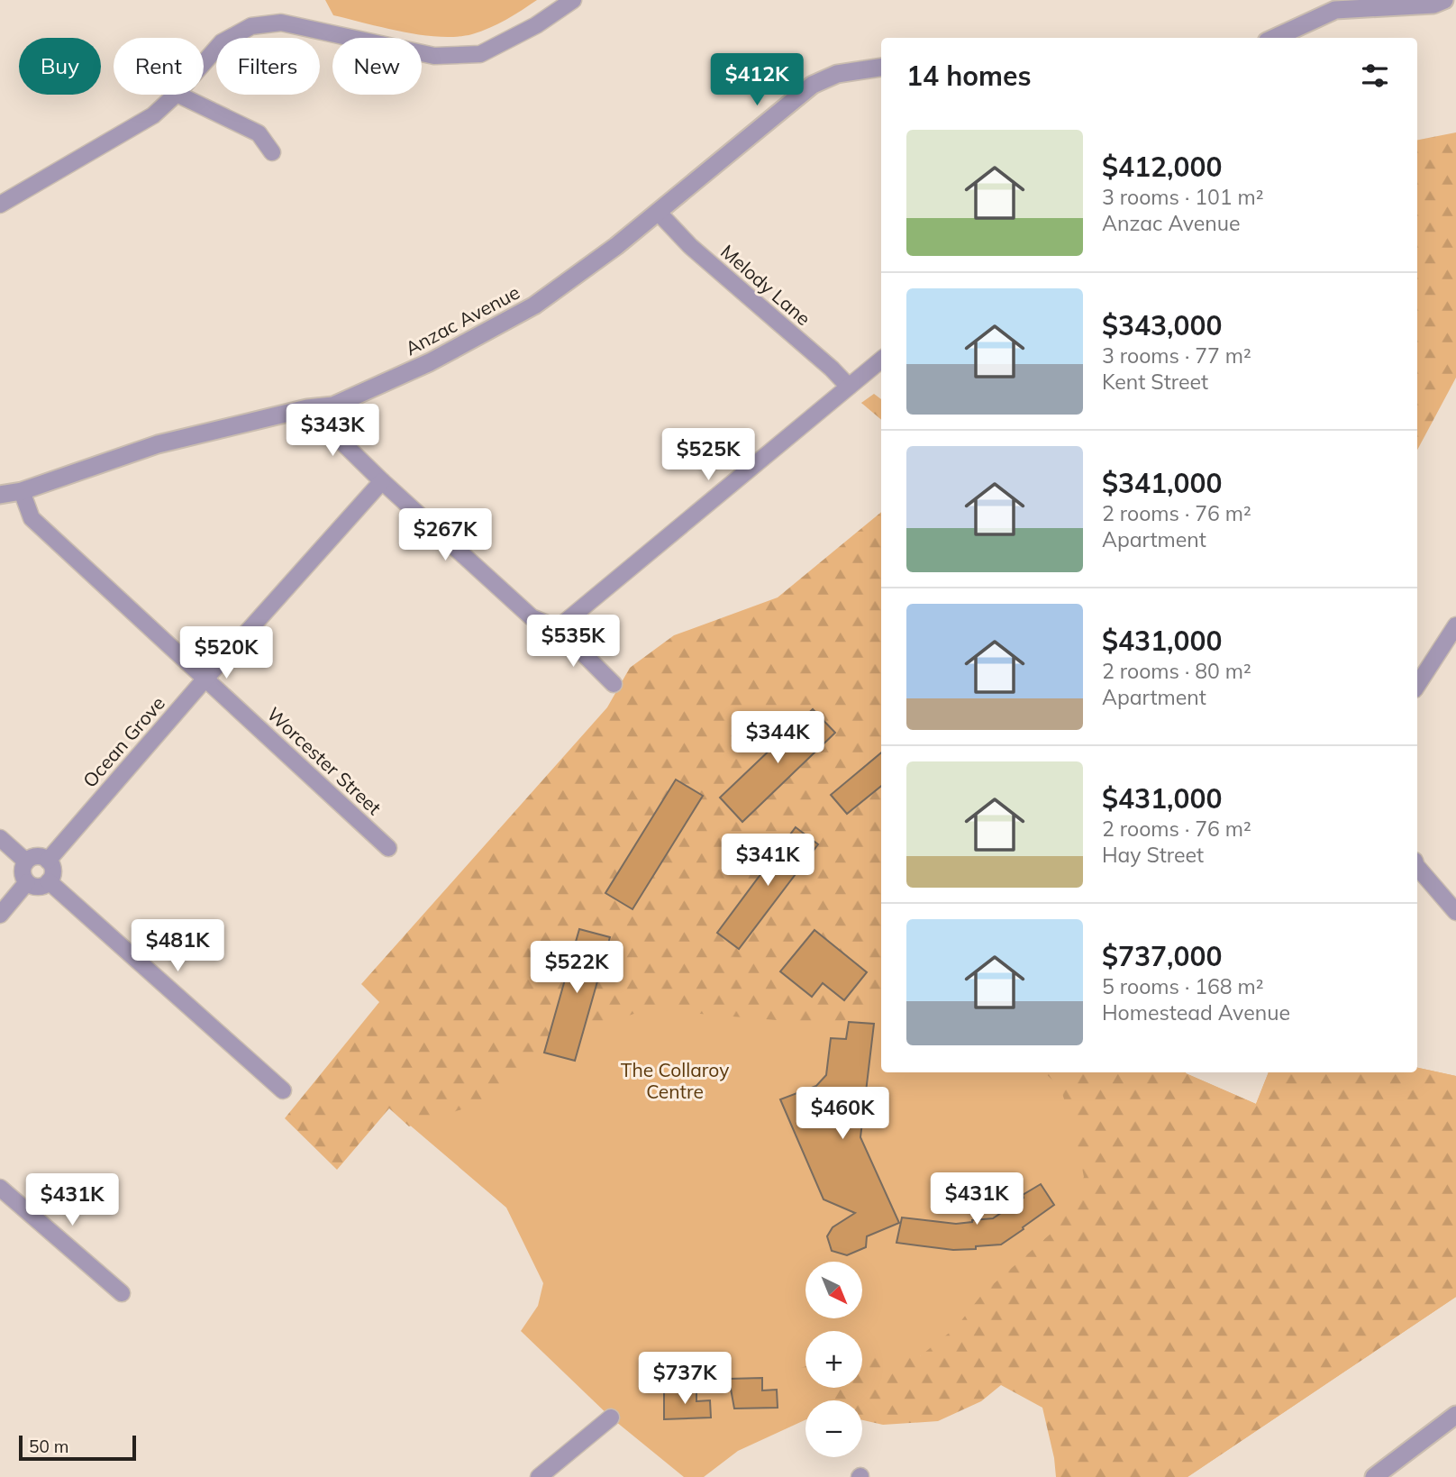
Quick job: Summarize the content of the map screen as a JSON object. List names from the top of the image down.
{
  "streets": {
    "street": [
      "Melody Lane",
      "Anzac Avenue",
      "Ocean Grove",
      "Worcester Street"
    ]
  },
  "crossings": [
    ["Melody Lane", "Anzac Avenue"],
    ["Anzac Avenue", "Worcester Street"],
    ["Ocean Grove", "Worcester Street"]
  ],
  "parks": ["The Collaroy Centre"],
  "scale_bar": "50 m",
  "north": "bottom right",
  "page": {
    "chip": [
      "Buy",
      "Rent",
      "Filters",
      "New"
    ],
    "heading": "14 homes",
    "price": [
      "$412K",
      "$343K",
      "$525K",
      "$267K",
      "$535K",
      "$520K",
      "$344K",
      "$341K",
      "$481K",
      "$522K",
      "$460K",
      "$431K",
      "$431K",
      "$737K"
    ],
    "list": [
      {
        "name": "$412,000",
        "note": "3 rooms · 101 m² · Anzac Avenue"
      },
      {
        "name": "$343,000",
        "note": "3 rooms · 77 m² · Kent Street"
      },
      {
        "name": "$341,000",
        "note": "2 rooms · 76 m² · Apartment"
      },
      {
        "name": "$431,000",
        "note": "2 rooms · 80 m² · Apartment"
      },
      {
        "name": "$431,000",
        "note": "2 rooms · 76 m² · Hay Street"
      },
      {
        "name": "$737,000",
        "note": "5 rooms · 168 m² · Homestead Avenue"
      }
    ],
    "map_buttons": ["+", "−"],
    "scale": "50 m"
  }
}
